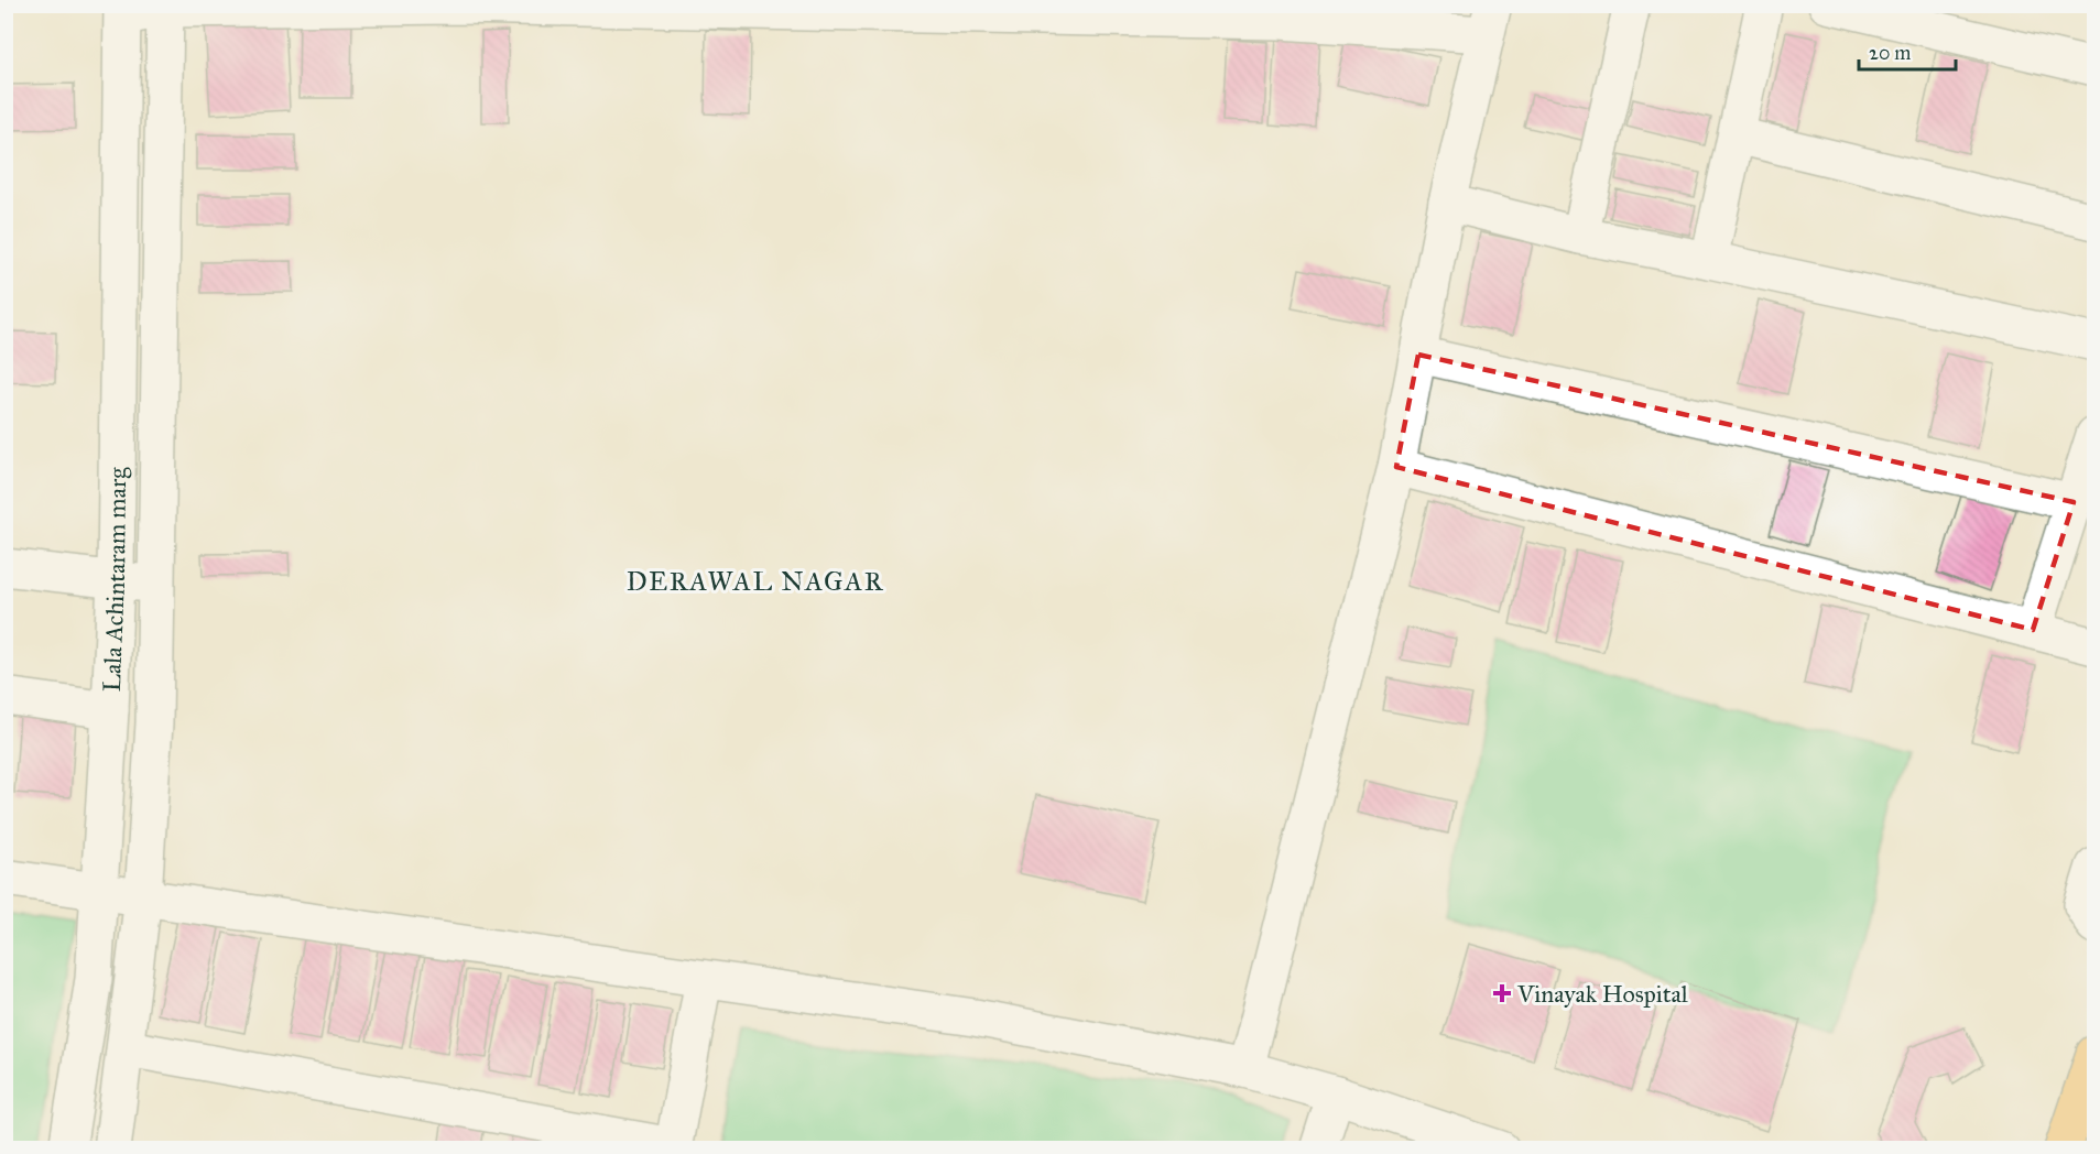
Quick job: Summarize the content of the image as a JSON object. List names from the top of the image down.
{
  "streets": {
    "street": ["Lala Achintaram marg"]
  },
  "districts": ["DERAWAL NAGAR"],
  "places": {
    "health": ["Vinayak Hospital"]
  },
  "scale_bar": "20 m"
}
